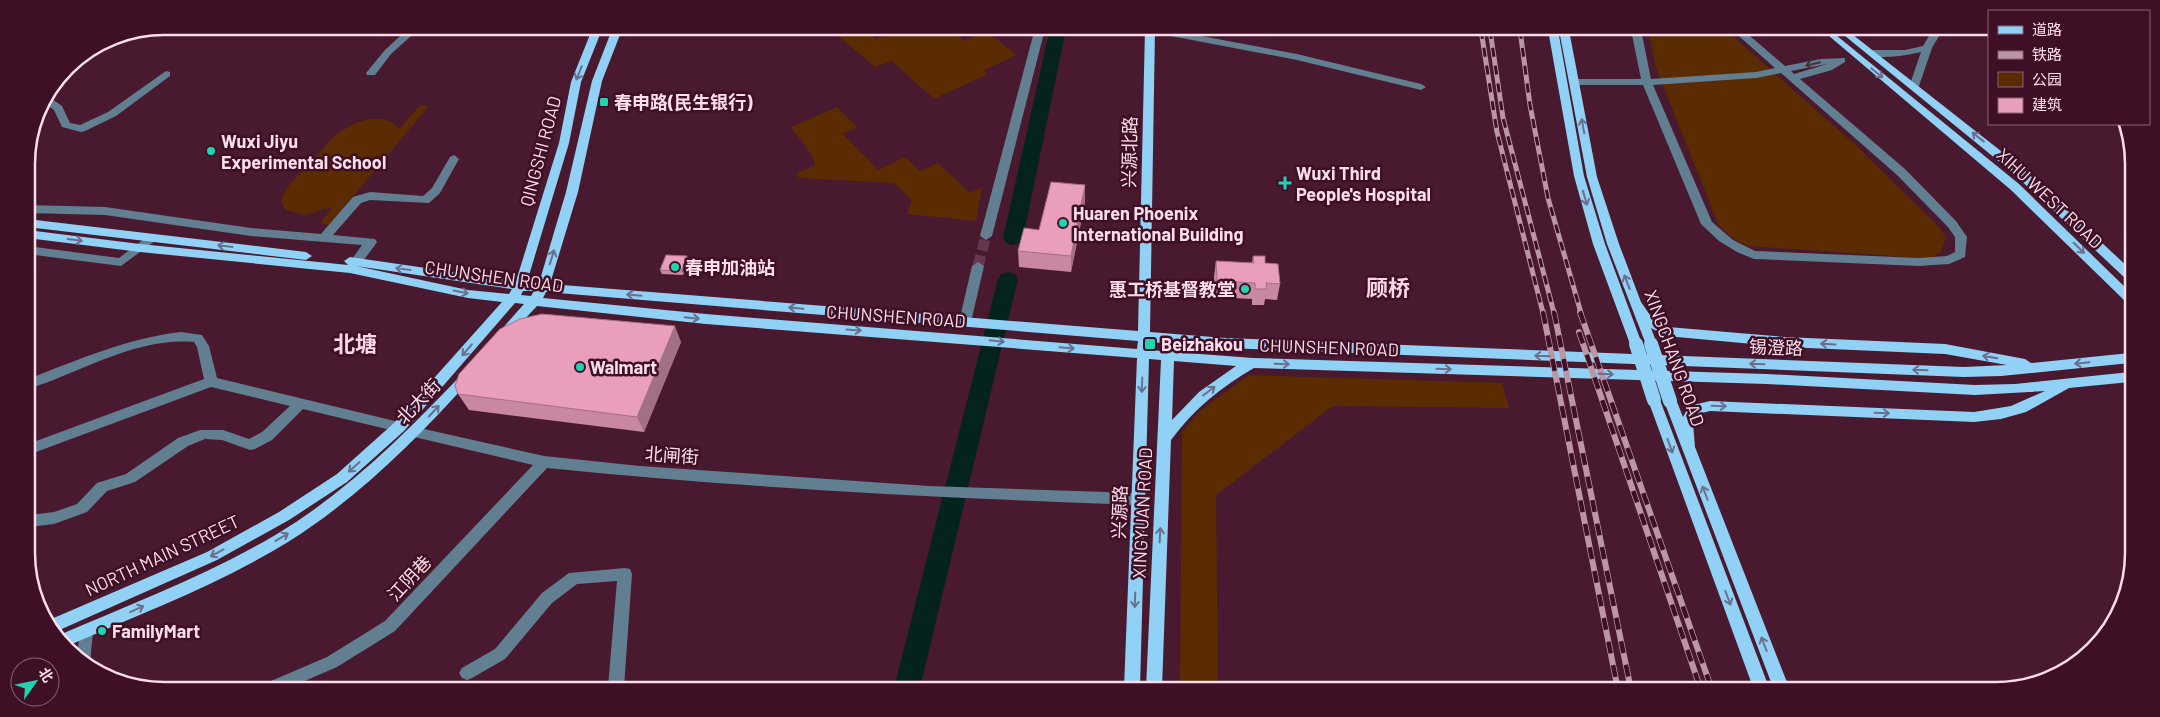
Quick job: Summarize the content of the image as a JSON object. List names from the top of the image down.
{
  "streets": {
    "main road": [
      "QINGSHI ROAD",
      "兴源北路",
      "XIHU WEST ROAD",
      "CHUNSHEN ROAD",
      "锡澄路",
      "XINGCHANG ROAD",
      "北大街",
      "兴源路",
      "XINGYUAN ROAD",
      "NORTH MAIN STREET"
    ],
    "street": ["北闸街", "江阴巷"]
  },
  "crossings": [
    ["QINGSHI ROAD", "CHUNSHEN ROAD"],
    ["QINGSHI ROAD", "NORTH MAIN STREET"],
    ["兴源北路", "CHUNSHEN ROAD"],
    ["兴源北路", "兴源路"],
    ["CHUNSHEN ROAD", "锡澄路"],
    ["CHUNSHEN ROAD", "兴源路"],
    ["CHUNSHEN ROAD", "XINGYUAN ROAD"],
    ["CHUNSHEN ROAD", "NORTH MAIN STREET"],
    ["北大街", "北闸街"],
    ["北闸街", "兴源路"],
    ["北闸街", "江阴巷"]
  ],
  "one_way": [
    "北大街",
    "兴源路",
    "XINGYUAN ROAD",
    "NORTH MAIN STREET"
  ],
  "districts": ["顾桥", "北塘"],
  "places": {
    "transit": ["春申路(民生银行)", "Beizhakou"],
    "other": [
      "Wuxi Jiyu Experimental School",
      "Huaren Phoenix International Building",
      "春申加油站",
      "惠工桥基督教堂",
      "Walmart",
      "FamilyMart"
    ],
    "health": ["Wuxi Third People's Hospital"]
  },
  "legend": [
    "道路",
    "铁路",
    "公园",
    "建筑"
  ],
  "north": "top right"
}
